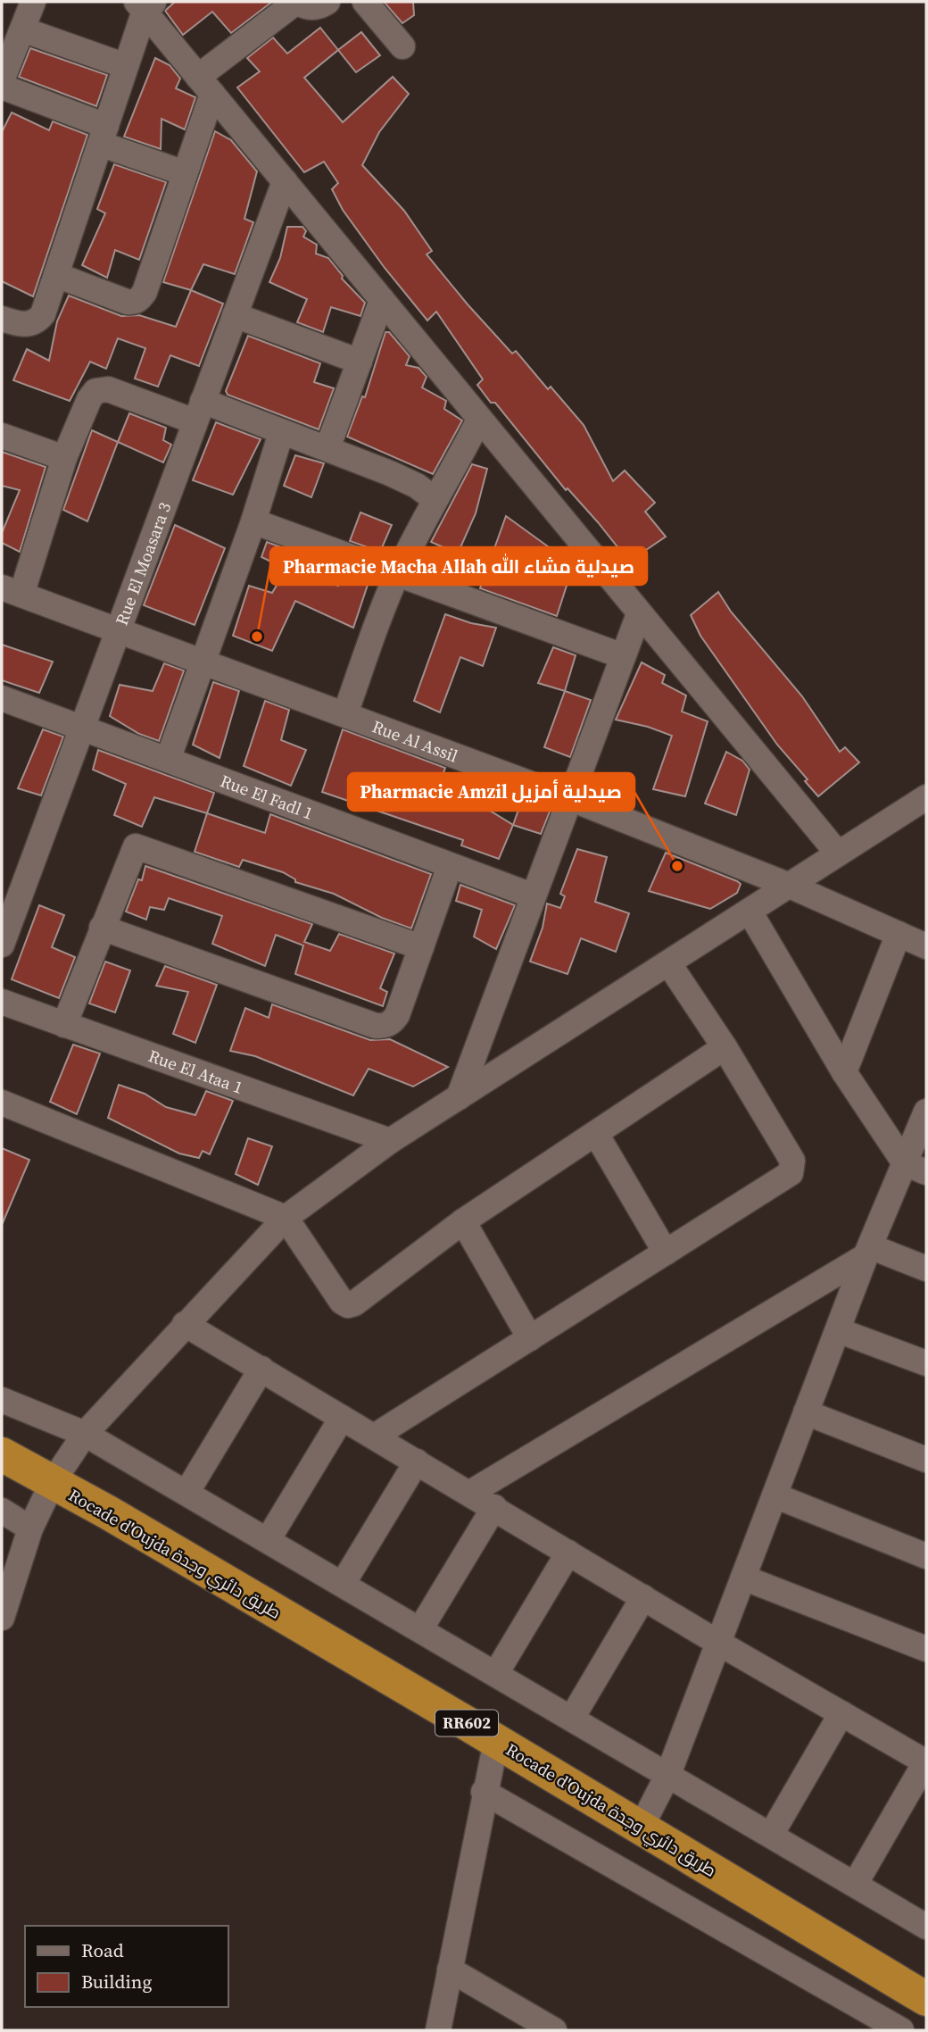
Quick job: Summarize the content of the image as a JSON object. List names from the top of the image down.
{
  "streets": {
    "highway": ["Rocade d'Oujda طريق دائري وجدة", "RR602"],
    "street": [
      "Rue El Moasara 3",
      "Rue Al Assil",
      "Rue El Fadl 1",
      "Rue El Ataa 1"
    ]
  },
  "crossings": [
    ["Rue El Moasara 3", "Rue Al Assil"],
    ["Rue El Moasara 3", "Rue El Fadl 1"]
  ],
  "places": ["Pharmacie Macha Allah صيدلية مشاء الله", "Pharmacie Amzil صيدلية أمزيل"],
  "legend": ["Road", "Building"]
}
